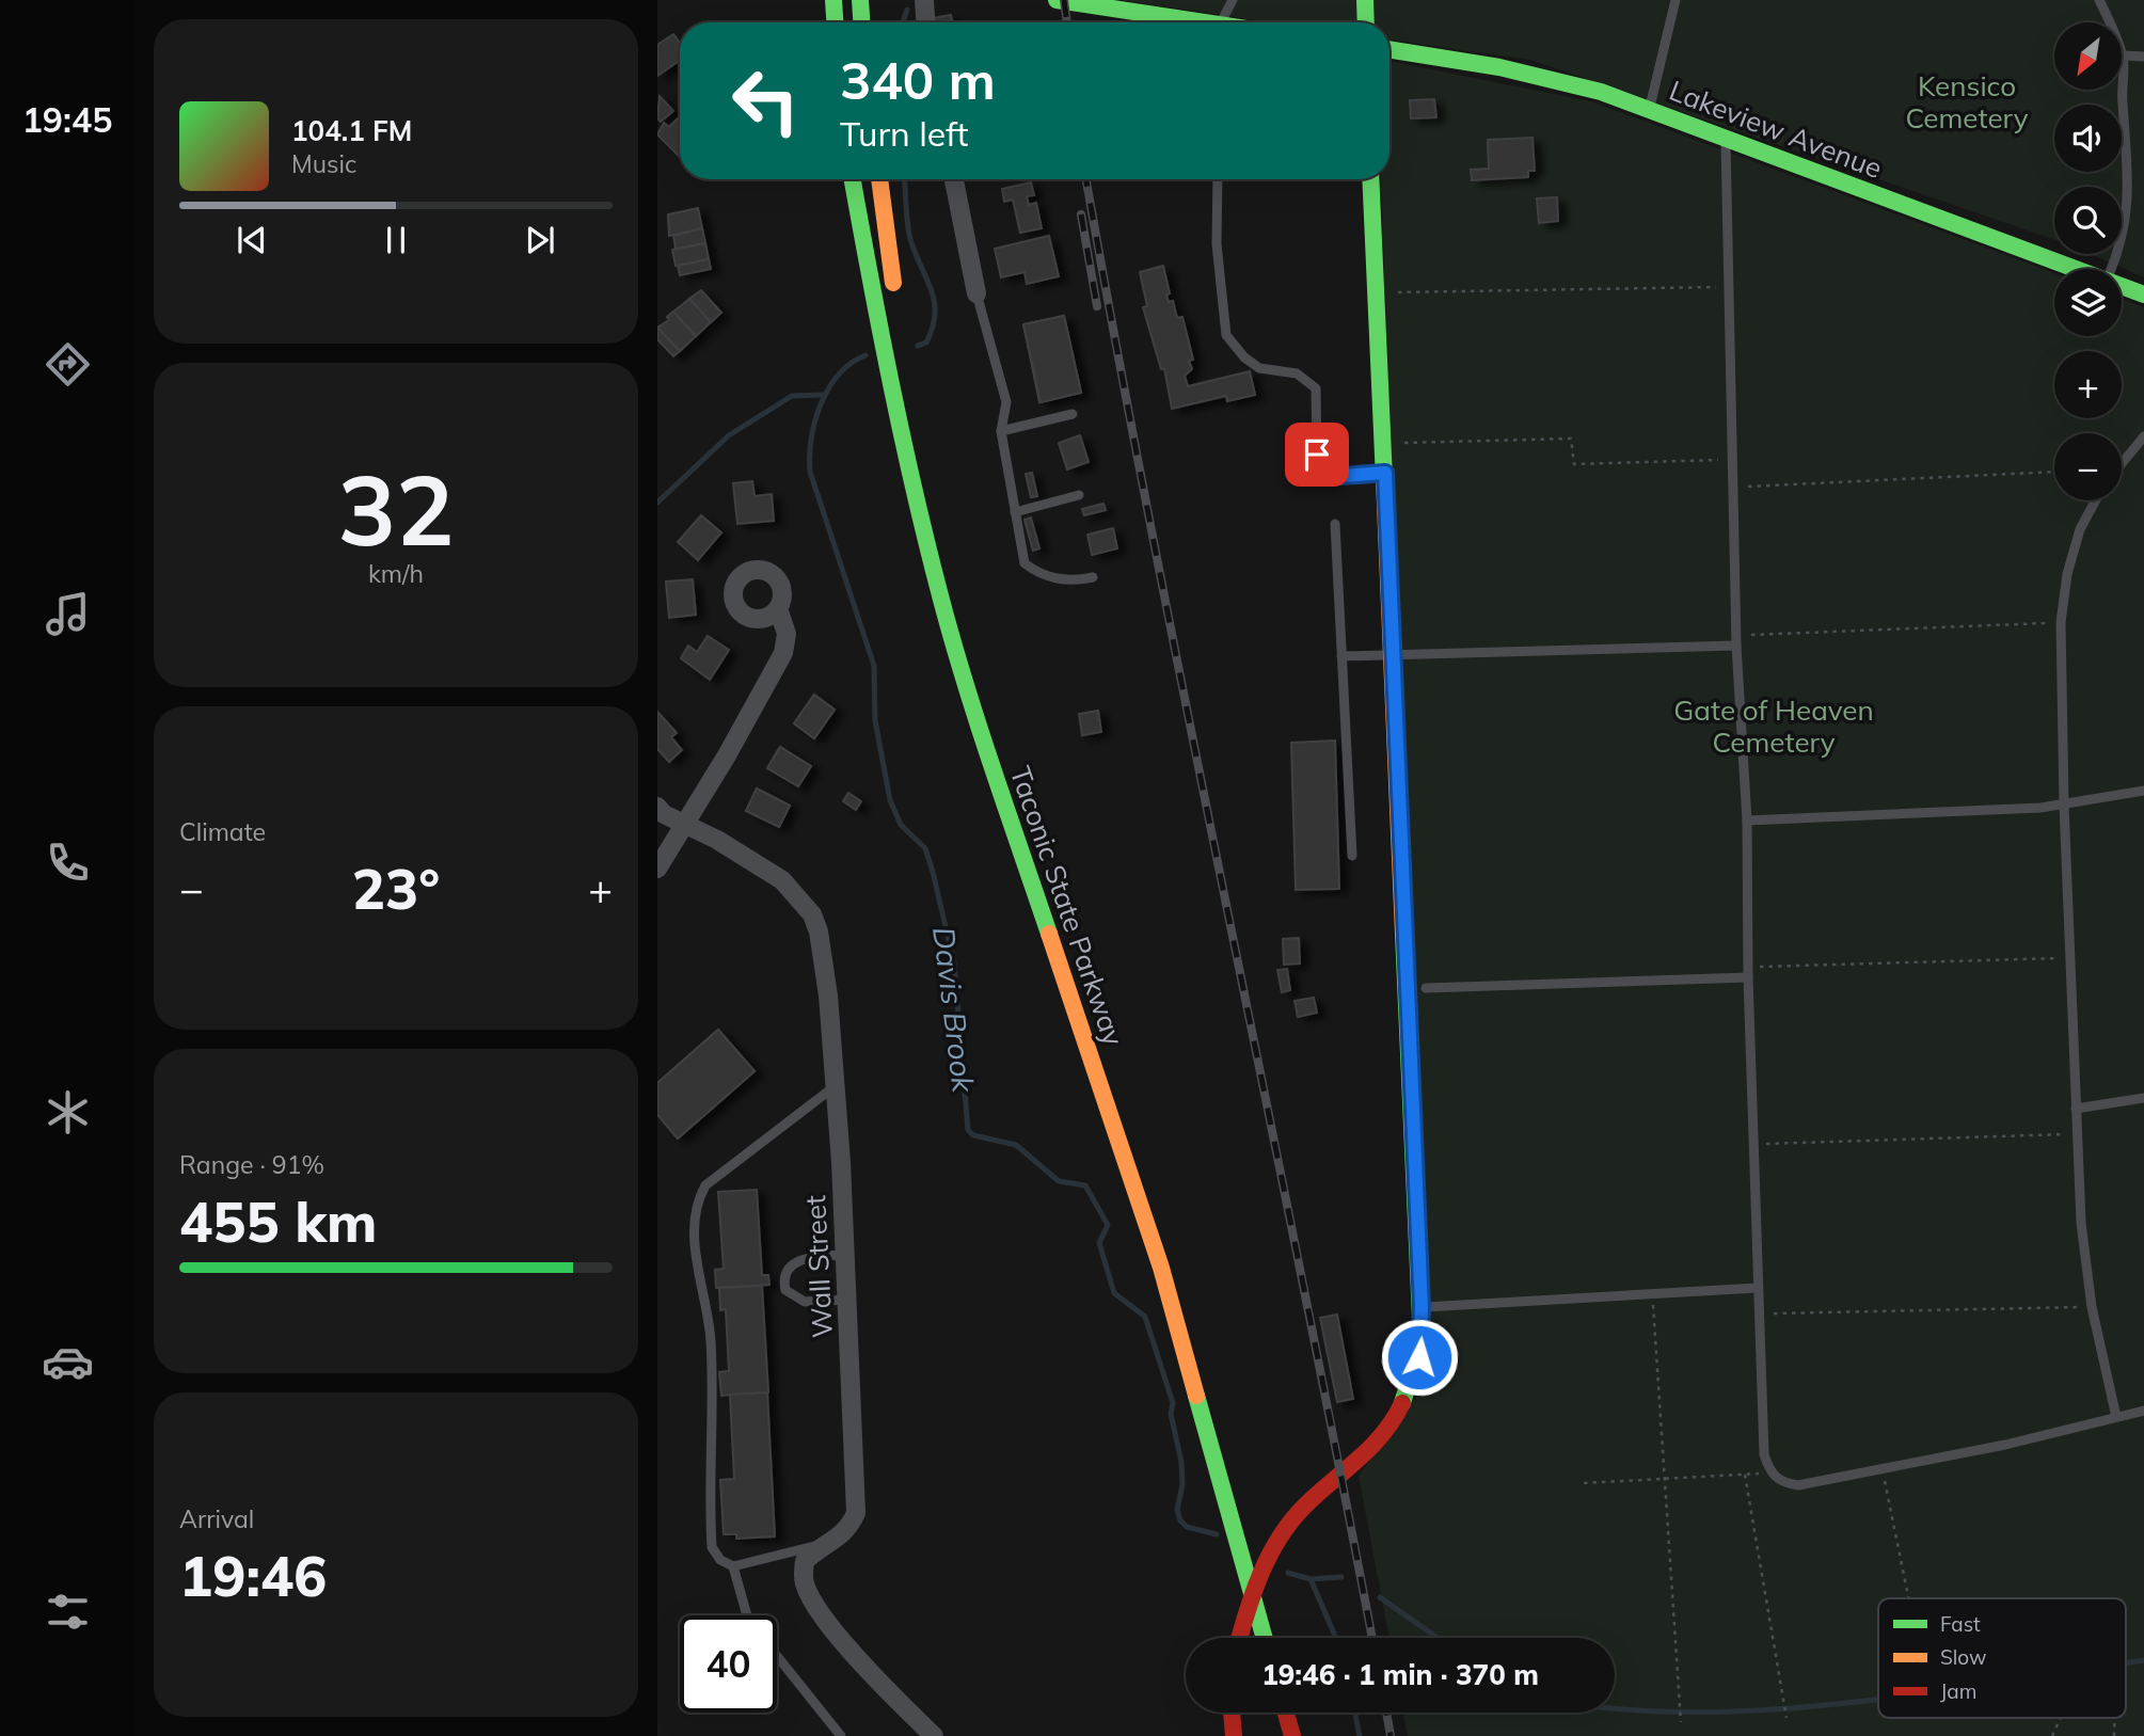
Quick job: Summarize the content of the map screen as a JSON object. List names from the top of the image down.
{
  "streets": {
    "main road": ["Lakeview Avenue", "Taconic State Parkway"],
    "street": ["Wall Street"]
  },
  "water": ["Davis Brook"],
  "parks": ["Kensico Cemetery", "Gate of Heaven Cemetery"],
  "legend": ["Fast", "Slow", "Jam"],
  "north": "bottom left",
  "page": {
    "tabs": "19:45",
    "map_buttons": ["+", "−"],
    "turn": ["340 m", "Turn left"],
    "song": ["104.1 FM", "Music"],
    "tile": [
      ["32", "km/h"],
      "Climate",
      ["Range · 91%", "455 km"],
      ["Arrival", "19:46"]
    ],
    "heat": ["−", "23°", "+"],
    "limit": "40",
    "trip": "19:46 · 1 min · 370 m"
  }
}
